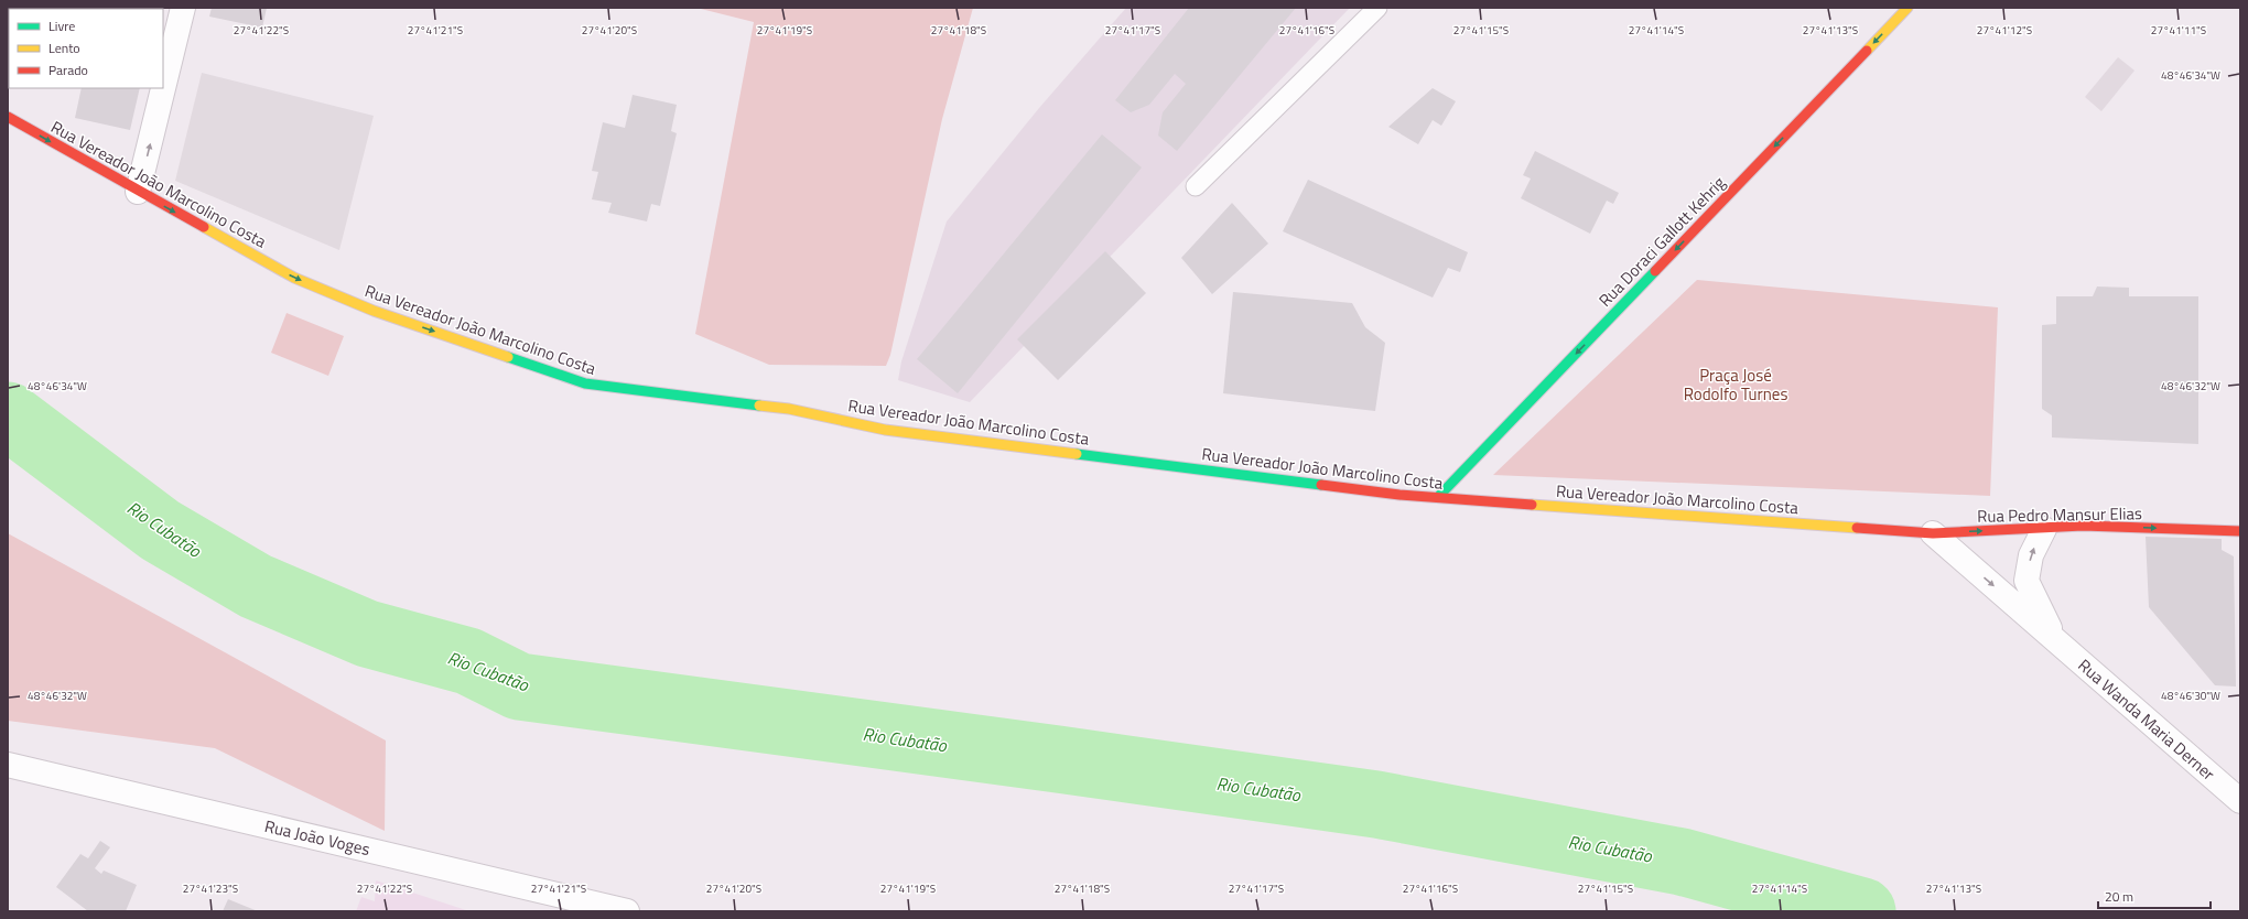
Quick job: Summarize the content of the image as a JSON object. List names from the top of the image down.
{
  "streets": {
    "main road": ["Rua Vereador João Marcolino Costa", "Rua Doraci Gallott Kehrig", "Rua Pedro Mansur Elias"],
    "street": ["Rua Wanda Maria Derner", "Rua João Voges"]
  },
  "crossings": [
    ["Rua Vereador João Marcolino Costa", "Rua Doraci Gallott Kehrig"],
    ["Rua Vereador João Marcolino Costa", "Rua Pedro Mansur Elias"],
    ["Rua Vereador João Marcolino Costa", "Rua Wanda Maria Derner"],
    ["Rua Pedro Mansur Elias", "Rua Wanda Maria Derner"]
  ],
  "one_way": ["Rua Vereador João Marcolino Costa", "Rua Doraci Gallott Kehrig", "Rua Pedro Mansur Elias"],
  "water": ["Rio Cubatão"],
  "parks": ["Praça José Rodolfo Turnes"],
  "legend": ["Livre", "Lento", "Parado"],
  "scale_bar": "20 m",
  "coordinates": [
    "27°41'22\"S",
    "27°41'21\"S",
    "27°41'20\"S",
    "27°41'19\"S",
    "27°41'18\"S",
    "27°41'17\"S",
    "27°41'16\"S",
    "27°41'15\"S",
    "27°41'14\"S",
    "27°41'13\"S",
    "27°41'12\"S",
    "27°41'11\"S",
    "48°46'34\"W",
    "48°46'32\"W",
    "48°46'30\"W",
    "27°41'23\"S"
  ]
}
